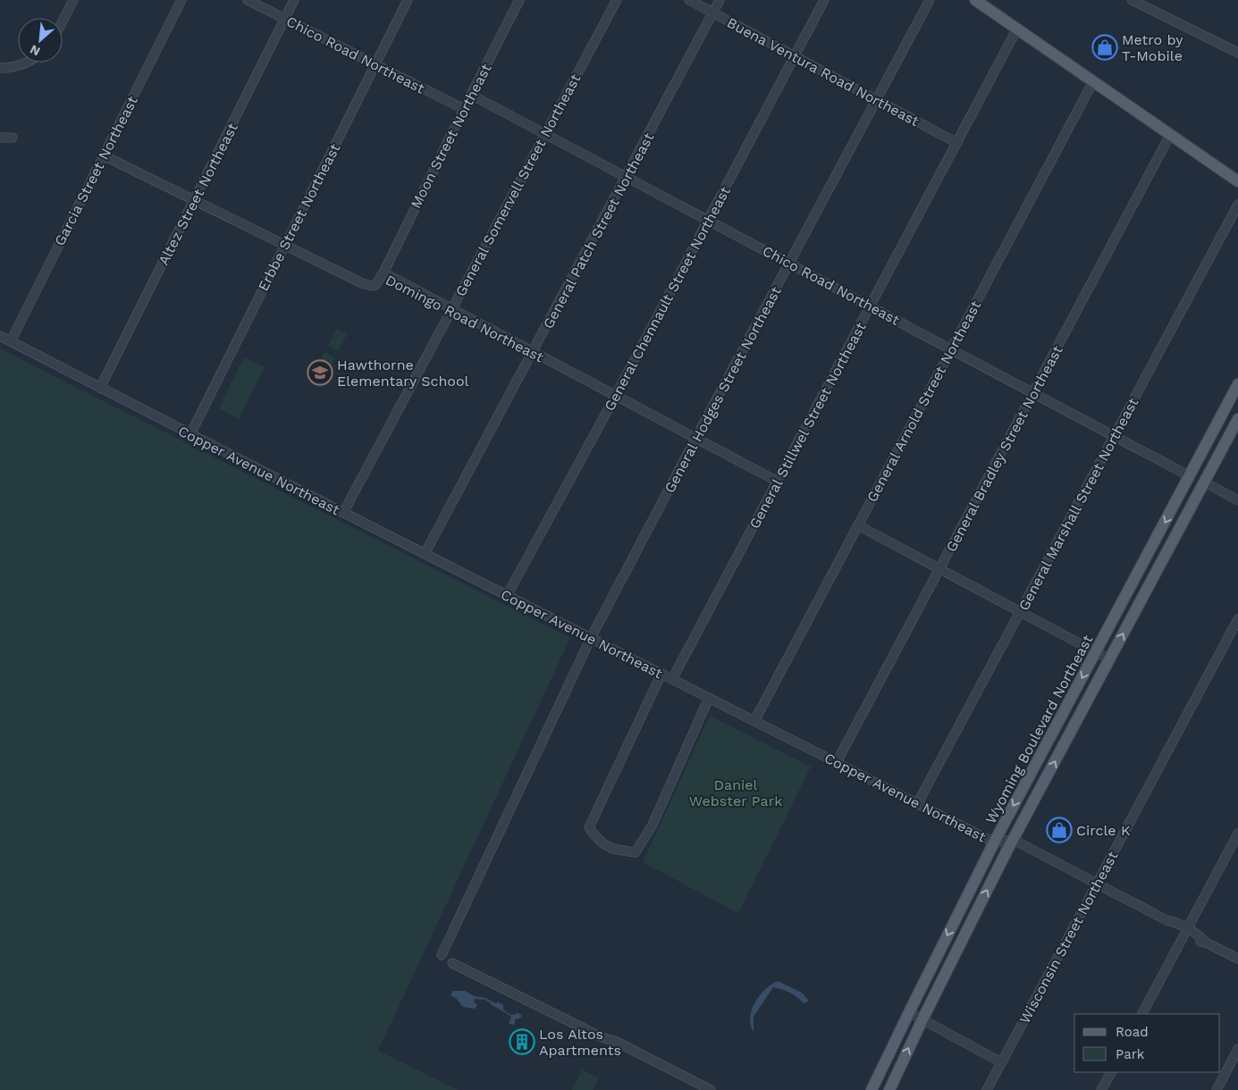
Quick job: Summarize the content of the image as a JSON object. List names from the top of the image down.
{
  "streets": {
    "main road": ["Wyoming Boulevard Northeast"],
    "street": [
      "Chico Road Northeast",
      "Buena Ventura Road Northeast",
      "Moon Street Northeast",
      "Garcia Street Northeast",
      "General Somervell Street Northeast",
      "Altez Street Northeast",
      "Erbbe Street Northeast",
      "General Patch Street Northeast",
      "General Chennault Street Northeast",
      "Domingo Road Northeast",
      "General Hodges Street Northeast",
      "General Arnold Street Northeast",
      "General Stillwel Street Northeast",
      "General Bradley Street Northeast",
      "Copper Avenue Northeast",
      "General Marshall Street Northeast",
      "Wisconsin Street Northeast"
    ]
  },
  "crossings": [
    ["Chico Road Northeast", "Moon Street Northeast"],
    ["Chico Road Northeast", "General Somervell Street Northeast"],
    ["Chico Road Northeast", "Altez Street Northeast"],
    ["Chico Road Northeast", "Erbbe Street Northeast"],
    ["Chico Road Northeast", "General Patch Street Northeast"],
    ["Chico Road Northeast", "General Chennault Street Northeast"],
    ["Chico Road Northeast", "General Hodges Street Northeast"],
    ["Chico Road Northeast", "General Arnold Street Northeast"],
    ["Chico Road Northeast", "General Stillwel Street Northeast"],
    ["Chico Road Northeast", "General Bradley Street Northeast"],
    ["Chico Road Northeast", "General Marshall Street Northeast"],
    ["Chico Road Northeast", "Wyoming Boulevard Northeast"],
    ["Buena Ventura Road Northeast", "General Patch Street Northeast"],
    ["Buena Ventura Road Northeast", "General Chennault Street Northeast"],
    ["Buena Ventura Road Northeast", "General Hodges Street Northeast"],
    ["Buena Ventura Road Northeast", "General Stillwel Street Northeast"],
    ["Moon Street Northeast", "Domingo Road Northeast"],
    ["Garcia Street Northeast", "Domingo Road Northeast"],
    ["Garcia Street Northeast", "Copper Avenue Northeast"],
    ["General Somervell Street Northeast", "Domingo Road Northeast"],
    ["General Somervell Street Northeast", "Copper Avenue Northeast"],
    ["Altez Street Northeast", "Domingo Road Northeast"],
    ["Altez Street Northeast", "Copper Avenue Northeast"],
    ["Erbbe Street Northeast", "Domingo Road Northeast"],
    ["Erbbe Street Northeast", "Copper Avenue Northeast"],
    ["General Patch Street Northeast", "Domingo Road Northeast"],
    ["General Patch Street Northeast", "Copper Avenue Northeast"],
    ["General Chennault Street Northeast", "Domingo Road Northeast"],
    ["General Chennault Street Northeast", "Copper Avenue Northeast"],
    ["Domingo Road Northeast", "General Hodges Street Northeast"],
    ["Domingo Road Northeast", "General Stillwel Street Northeast"],
    ["General Hodges Street Northeast", "Copper Avenue Northeast"],
    ["General Arnold Street Northeast", "Copper Avenue Northeast"],
    ["General Stillwel Street Northeast", "Copper Avenue Northeast"],
    ["General Bradley Street Northeast", "Copper Avenue Northeast"],
    ["Copper Avenue Northeast", "General Marshall Street Northeast"],
    ["Copper Avenue Northeast", "Wyoming Boulevard Northeast"]
  ],
  "parks": ["Daniel Webster Park"],
  "places": {
    "shop": ["Metro by T-Mobile", "Circle K"],
    "school or university": ["Hawthorne Elementary School"],
    "building": ["Los Altos Apartments"]
  },
  "legend": ["Road", "Park"],
  "north": "bottom left"
}
